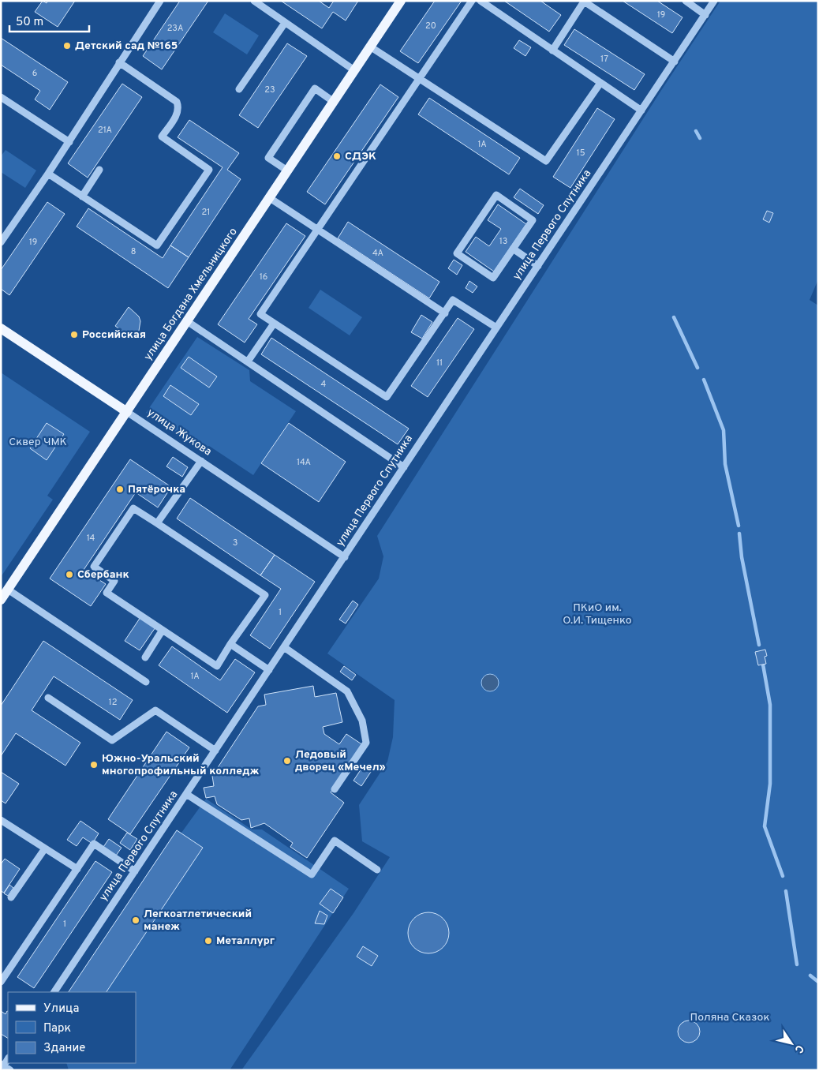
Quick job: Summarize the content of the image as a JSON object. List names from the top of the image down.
{
  "streets": {
    "main road": ["улица Богдана Хмельницкого", "улица Жукова"],
    "street": ["улица Первого Спутника"]
  },
  "crossings": [
    ["улица Первого Спутника", "улица Жукова"],
    ["улица Богдана Хмельницкого", "улица Жукова"]
  ],
  "parks": ["Сквер ЧМК", "ПКиО им. О.И. Тищенко", "Поляна Сказок"],
  "places": [
    "Детский сад №165",
    "СДЭК",
    "Российская",
    "Пятёрочка",
    "Сбербанк",
    "Ледовый дворец «Мечел»",
    "Южно-Уральский многопрофильный колледж",
    "Легкоатлетический манеж",
    "Металлург"
  ],
  "house_numbers": [
    "19",
    "20",
    "23А",
    "17",
    "6",
    "23",
    "21А",
    "1А",
    "15",
    "21",
    "13",
    "19",
    "8",
    "4А",
    "16",
    "11",
    "4",
    "14А",
    "14",
    "3",
    "1",
    "1А",
    "12",
    "1"
  ],
  "legend": ["Улица", "Парк", "Здание"],
  "scale_bar": "50 m",
  "north": "bottom right"
}
